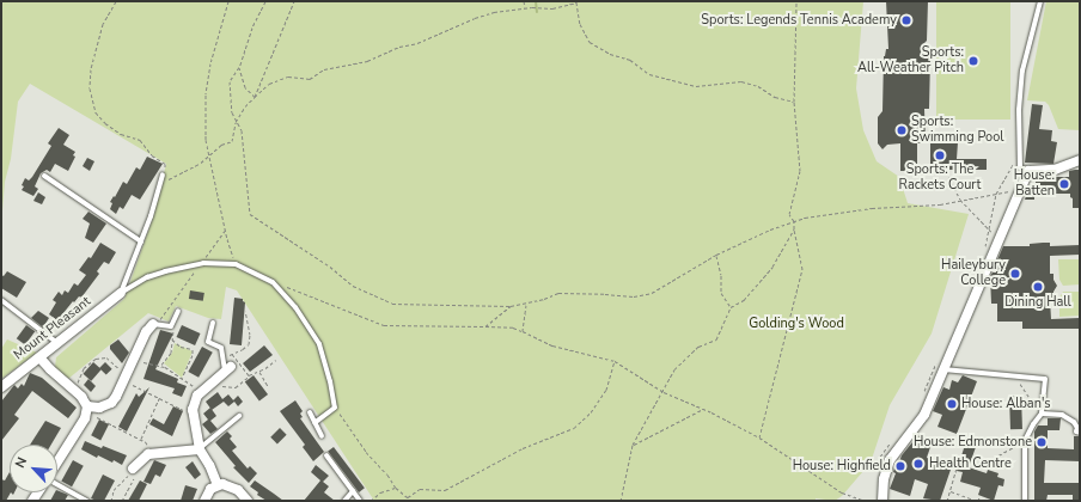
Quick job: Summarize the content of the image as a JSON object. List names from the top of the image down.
{
  "streets": {
    "street": ["Mount Pleasant"]
  },
  "parks": ["Golding's Wood"],
  "places": [
    "Sports: Legends Tennis Academy",
    "Sports: All-Weather Pitch",
    "Sports: Swimming Pool",
    "Sports: The Rackets Court",
    "House: Batten",
    "Haileybury College",
    "Dining Hall",
    "House: Alban's",
    "House: Edmonstone",
    "Health Centre",
    "House: Highfield"
  ],
  "north": "top left"
}
